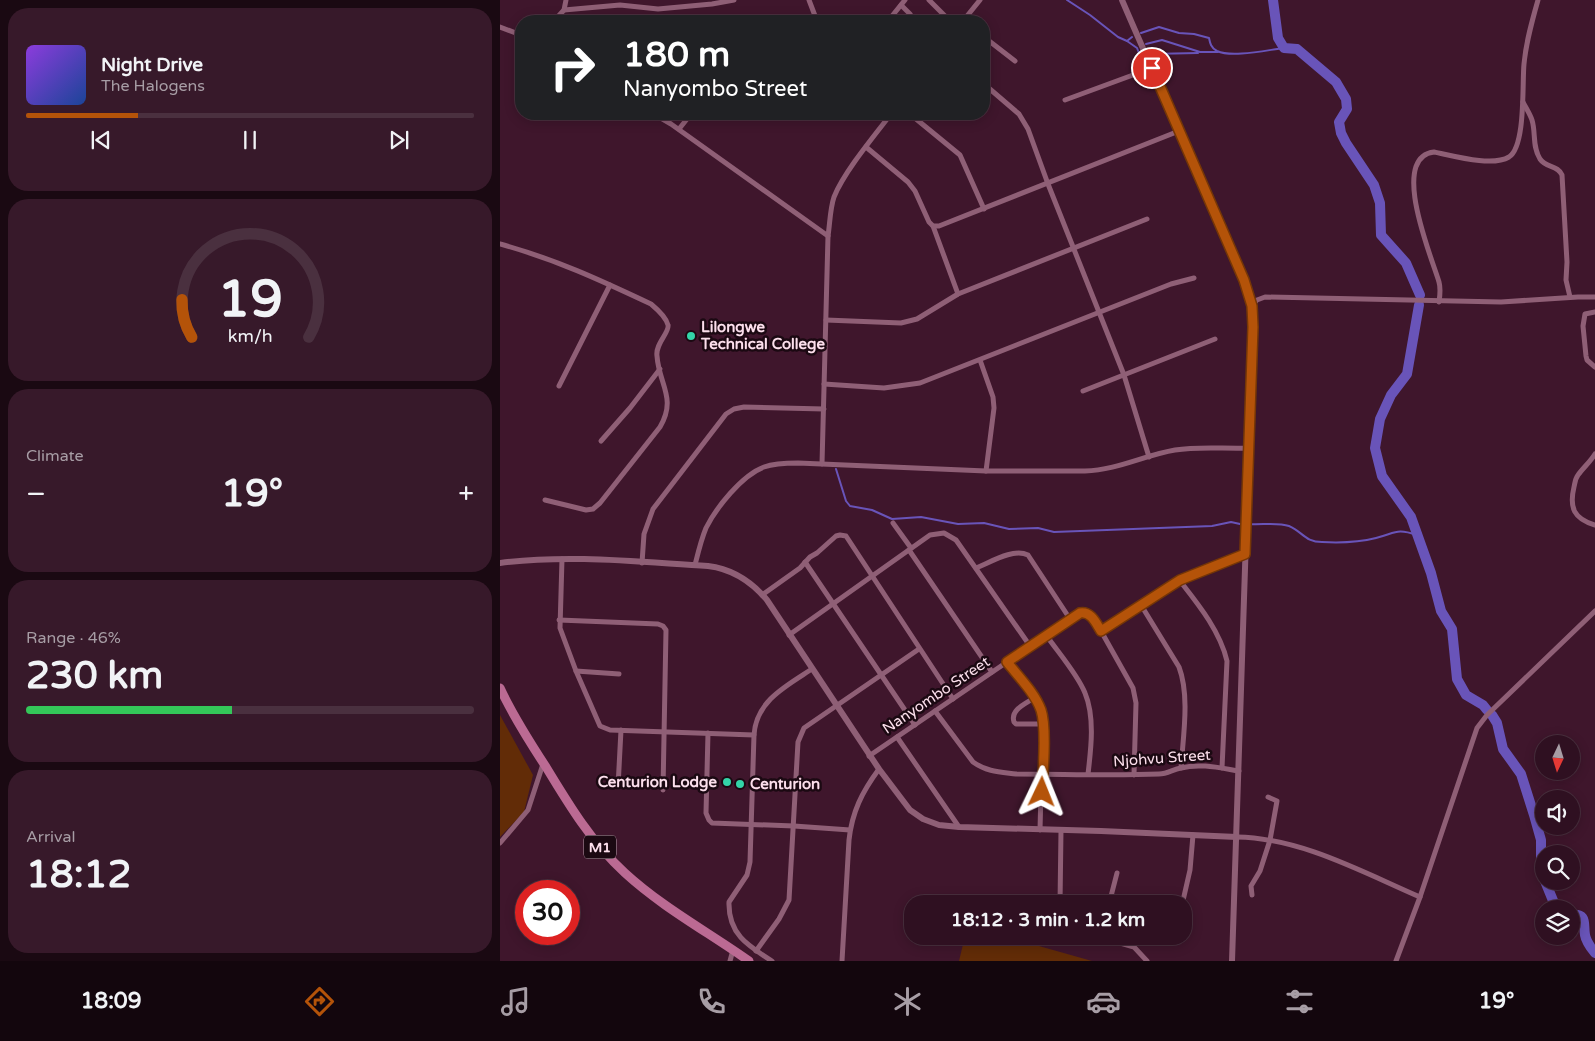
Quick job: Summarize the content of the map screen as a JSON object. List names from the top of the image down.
{
  "streets": {
    "highway": ["M1"],
    "street": ["Nanyombo Street", "Njohvu Street"]
  },
  "crossings": [
    ["Nanyombo Street", "Njohvu Street"]
  ],
  "places": ["Lilongwe Technical College", "Centurion Lodge", "Centurion"],
  "north": "bottom",
  "page": {
    "turn": ["180 m", "Nanyombo Street"],
    "song": ["Night Drive", "The Halogens"],
    "tile": [
      "Climate",
      ["Range · 46%", "230 km"],
      ["Arrival", "18:12"]
    ],
    "heat": ["−", "19°", "+"],
    "limit": "30",
    "trip": "18:12 · 3 min · 1.2 km",
    "tabs": ["18:09", "19°"],
    "gauge": ["19", "km/h"]
  }
}
